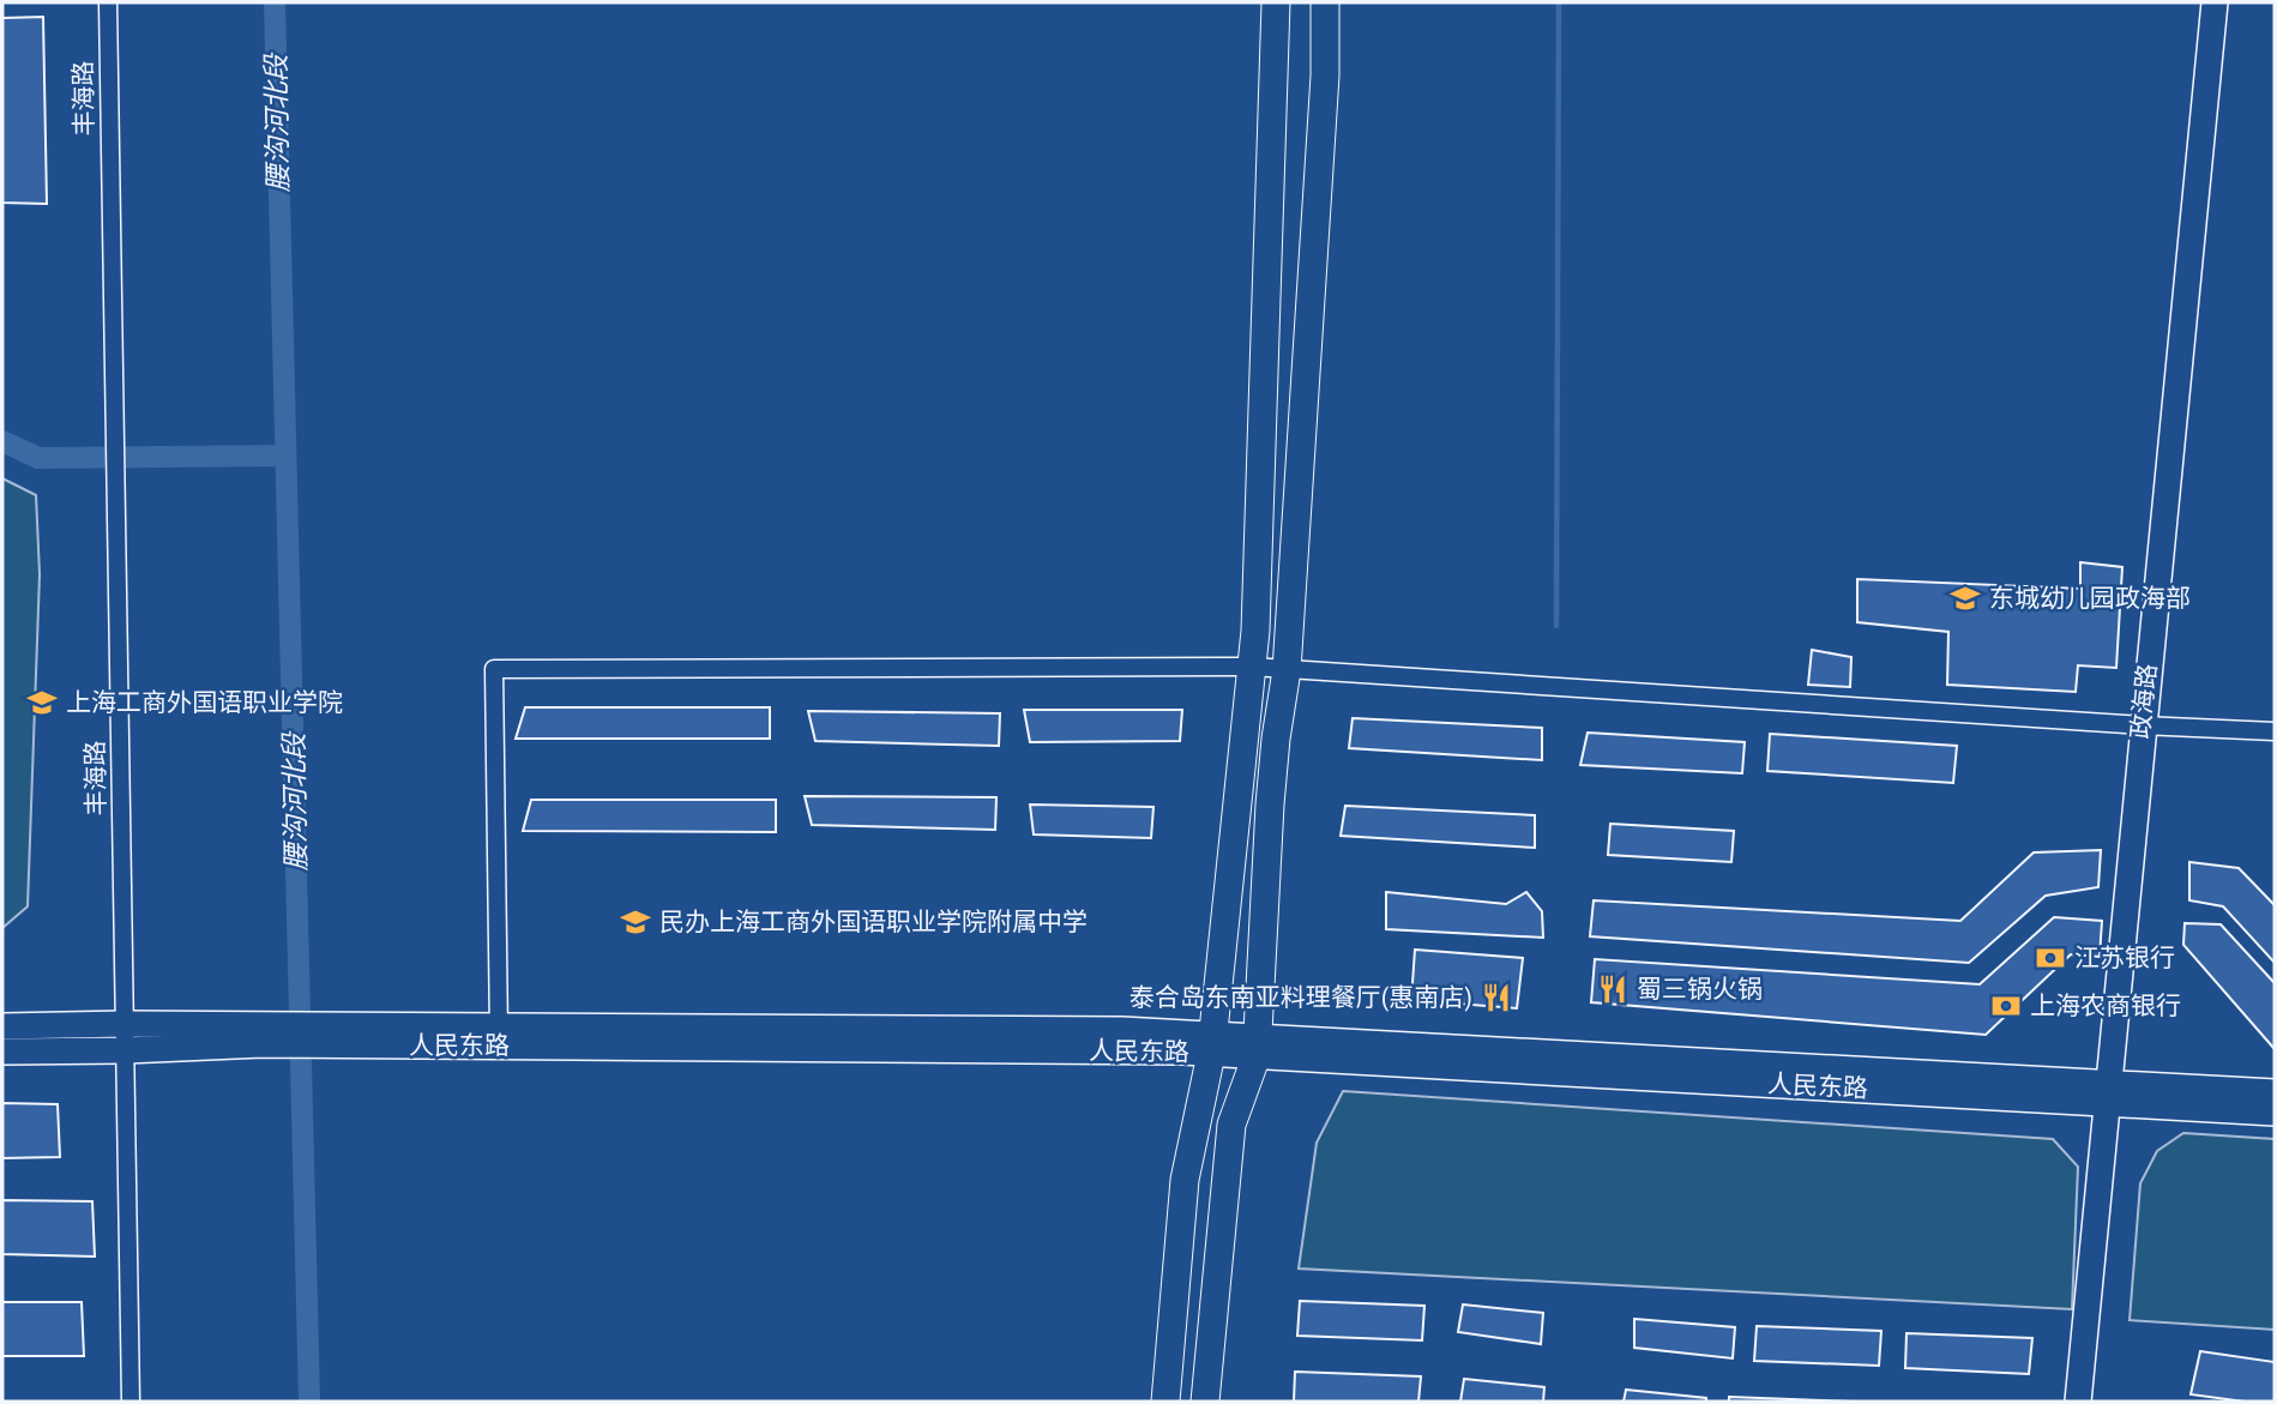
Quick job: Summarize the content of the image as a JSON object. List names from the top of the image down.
{
  "streets": {
    "street": ["丰海路", "政海路", "人民东路"]
  },
  "crossings": [
    ["丰海路", "人民东路"],
    ["政海路", "人民东路"]
  ],
  "water": ["腰沟河北段"],
  "places": {
    "school or university": ["东城幼儿园政海部", "上海工商外国语职业学院", "民办上海工商外国语职业学院附属中学"],
    "bank": ["江苏银行", "上海农商银行"],
    "restaurant": ["蜀三锅火锅", "泰合岛东南亚料理餐厅(惠南店)"]
  }
}
